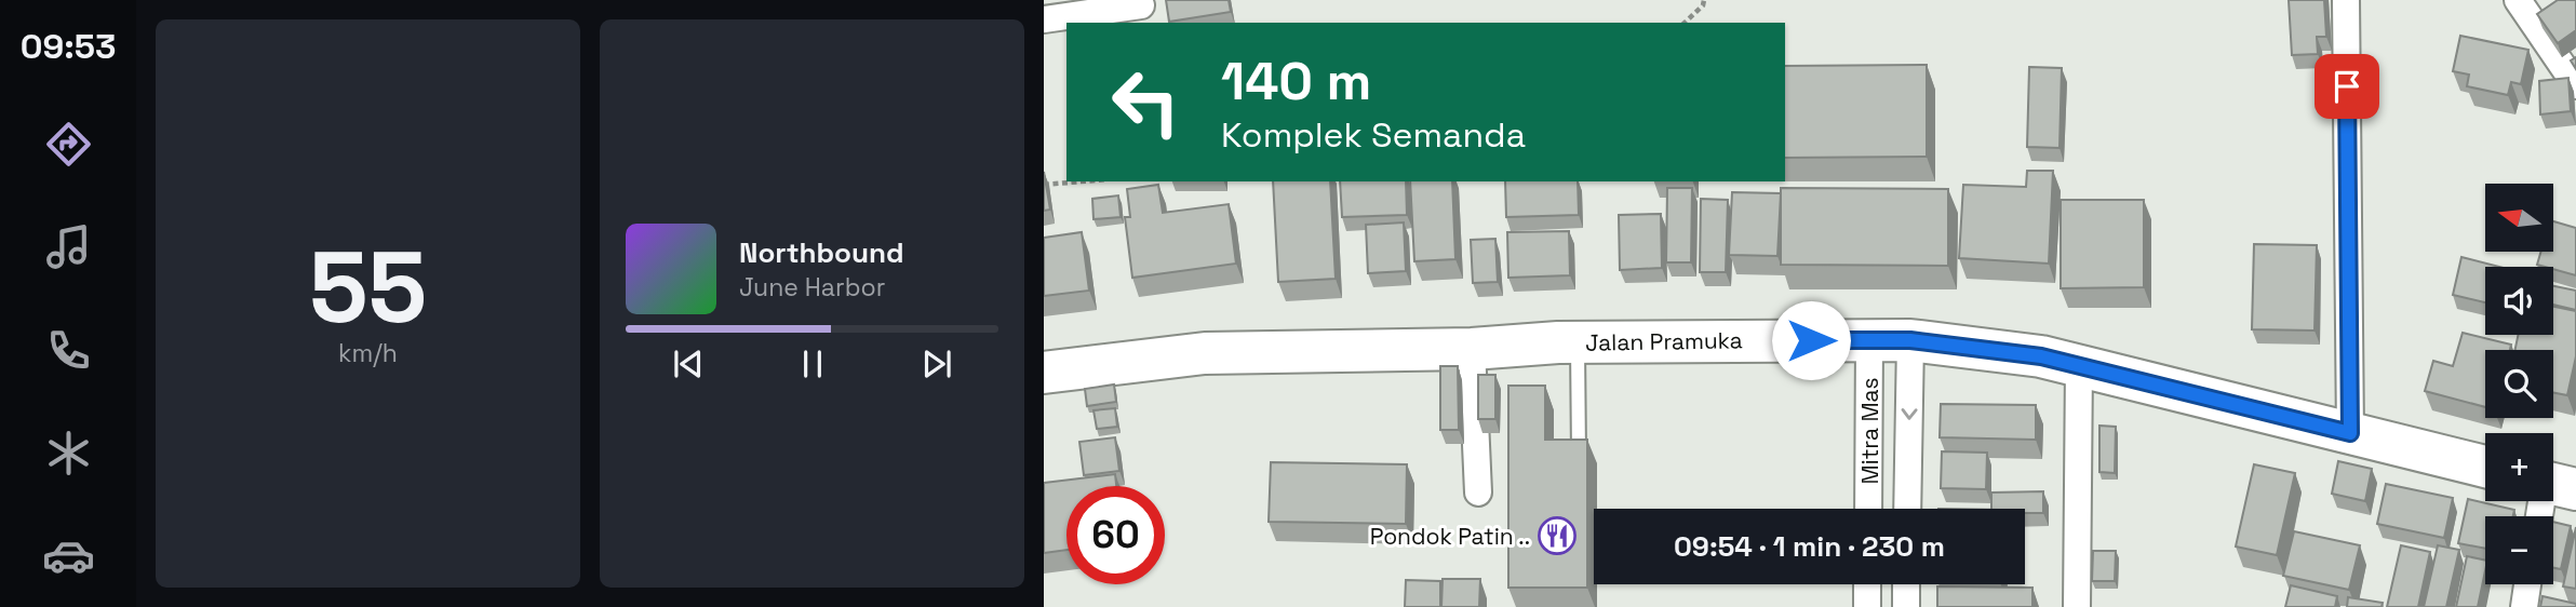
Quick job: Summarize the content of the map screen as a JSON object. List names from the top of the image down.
{
  "streets": {
    "main road": ["Jalan Pramuka"],
    "street": ["Mitra Mas"]
  },
  "crossings": [
    ["Jalan Pramuka", "Mitra Mas"]
  ],
  "places": {
    "restaurant": ["Pondok Patin .."]
  },
  "north": "left",
  "page": {
    "tabs": "09:53",
    "tile": ["55", "km/h"],
    "turn": ["140 m", "Komplek Semanda"],
    "map_buttons": ["+", "−"],
    "song": ["Northbound", "June Harbor"],
    "limit": "60",
    "trip": "09:54 · 1 min · 230 m"
  }
}
